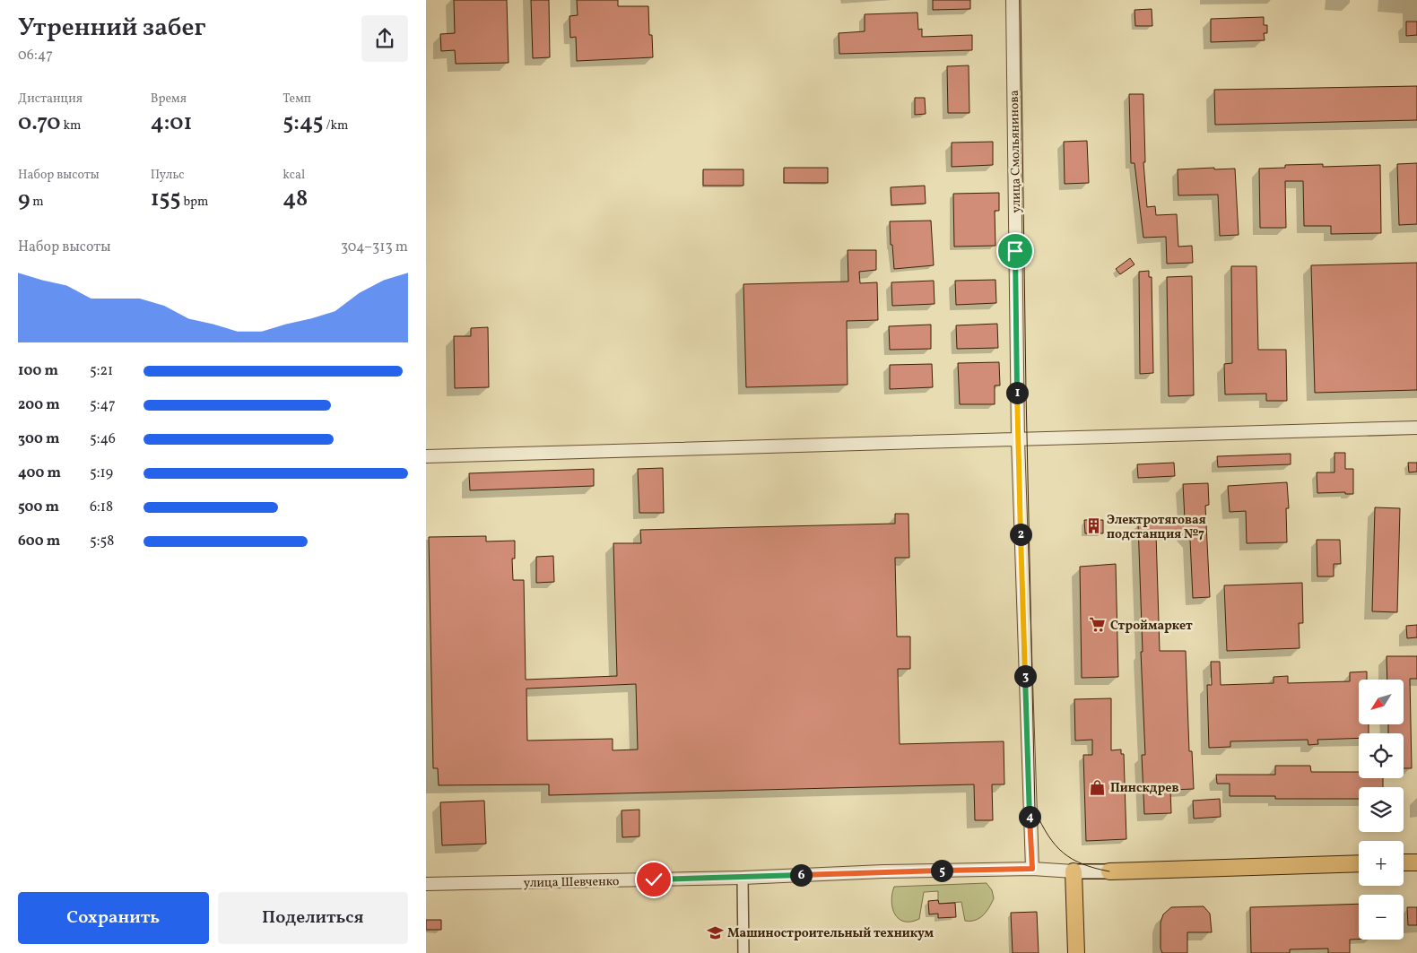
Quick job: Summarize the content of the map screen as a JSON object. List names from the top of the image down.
{
  "streets": {
    "main road": ["улица Шевченко"],
    "street": ["улица Смольянинова"]
  },
  "crossings": [
    ["улица Смольянинова", "улица Шевченко"]
  ],
  "places": {
    "building": ["Электротяговая подстанция №7"],
    "supermarket": ["Строймаркет"],
    "shop": ["Пинскдрев"],
    "school or university": ["Машиностроительный техникум"]
  },
  "north": "bottom left",
  "page": {
    "heading": ["Утренний забег", "06:47"],
    "stats": [
      ["Дистанция", "0.70 km"],
      ["Время", "4:01"],
      ["Темп", "5:45 /km"],
      ["Набор высоты", "9 m"],
      ["Пульс", "155 bpm"],
      ["kcal", "48"]
    ],
    "chart": ["Набор высоты", "304–313 m"],
    "list": [
      {
        "name": "100 m",
        "note": "5:21"
      },
      {
        "name": "200 m",
        "note": "5:47"
      },
      {
        "name": "300 m",
        "note": "5:46"
      },
      {
        "name": "400 m",
        "note": "5:19"
      },
      {
        "name": "500 m",
        "note": "6:18"
      },
      {
        "name": "600 m",
        "note": "5:58"
      }
    ],
    "pins": [
      "1",
      "2",
      "3",
      "4",
      "5",
      "6"
    ],
    "map_buttons": ["+", "−"],
    "buttons": ["Сохранить", "Поделиться"]
  }
}
